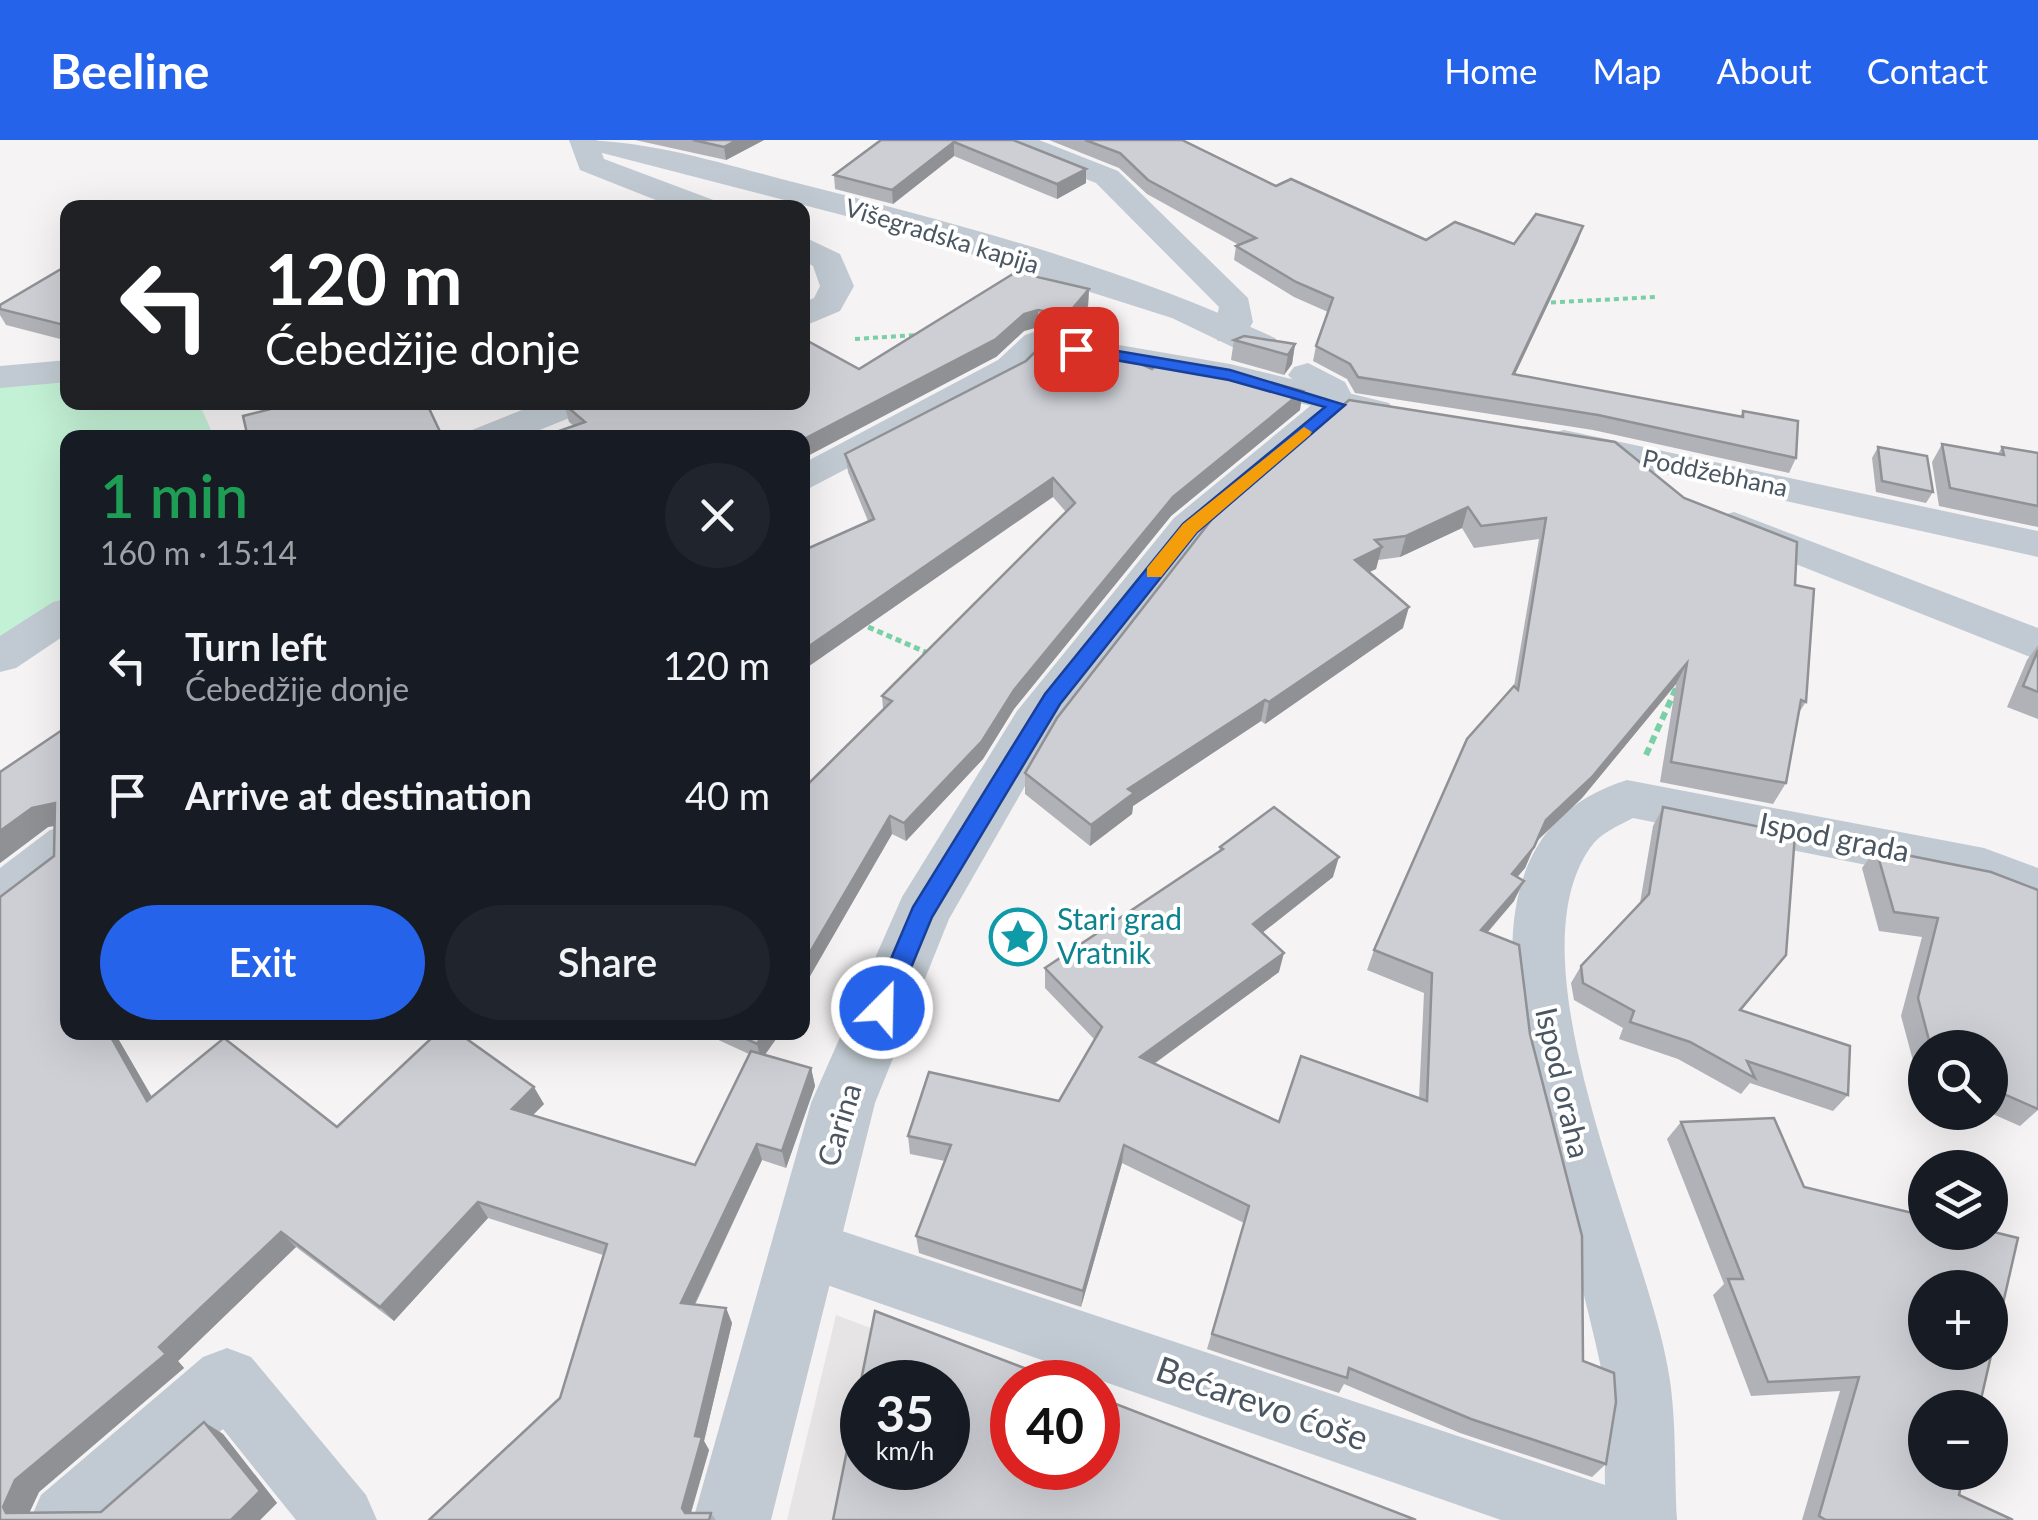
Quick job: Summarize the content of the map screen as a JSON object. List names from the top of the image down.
{
  "streets": {
    "street": [
      "Višegradska kapija",
      "Poddžebhana",
      "Ispod grada",
      "Ispod oraha",
      "Carina",
      "Bećarevo ćoše"
    ]
  },
  "crossings": [
    ["Ispod grada", "Ispod oraha"],
    ["Carina", "Bećarevo ćoše"]
  ],
  "places": {
    "place": ["Stari grad Vratnik"]
  },
  "page": {
    "header": "Beeline",
    "nav": [
      "Home",
      "Map",
      "About",
      "Contact"
    ],
    "turn": ["120 m", "Ćebedžije donje"],
    "heading": ["1 min", "160 m · 15:14"],
    "list": [
      {
        "name": "Turn left",
        "note": "Ćebedžije donje",
        "value": "120 m"
      },
      {
        "name": "Arrive at destination",
        "value": "40 m"
      }
    ],
    "buttons": ["Exit", "Share"],
    "map_buttons": ["+", "−"],
    "speed": "35 km/h",
    "limit": "40"
  }
}
